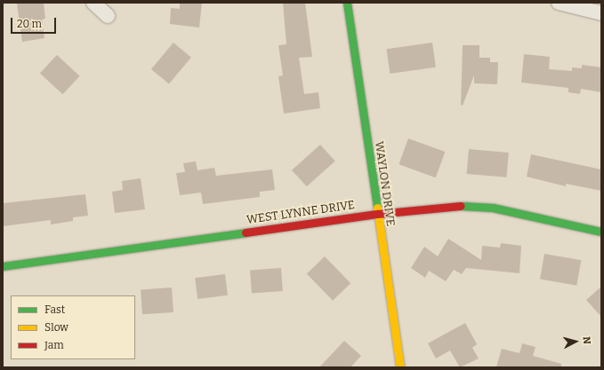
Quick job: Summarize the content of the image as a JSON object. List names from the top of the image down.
{
  "streets": {
    "street": ["WAYLON DRIVE", "WEST LYNNE DRIVE"]
  },
  "crossings": [
    ["WAYLON DRIVE", "WEST LYNNE DRIVE"]
  ],
  "legend": ["Fast", "Slow", "Jam"],
  "scale_bar": "20 m",
  "north": "right"
}
